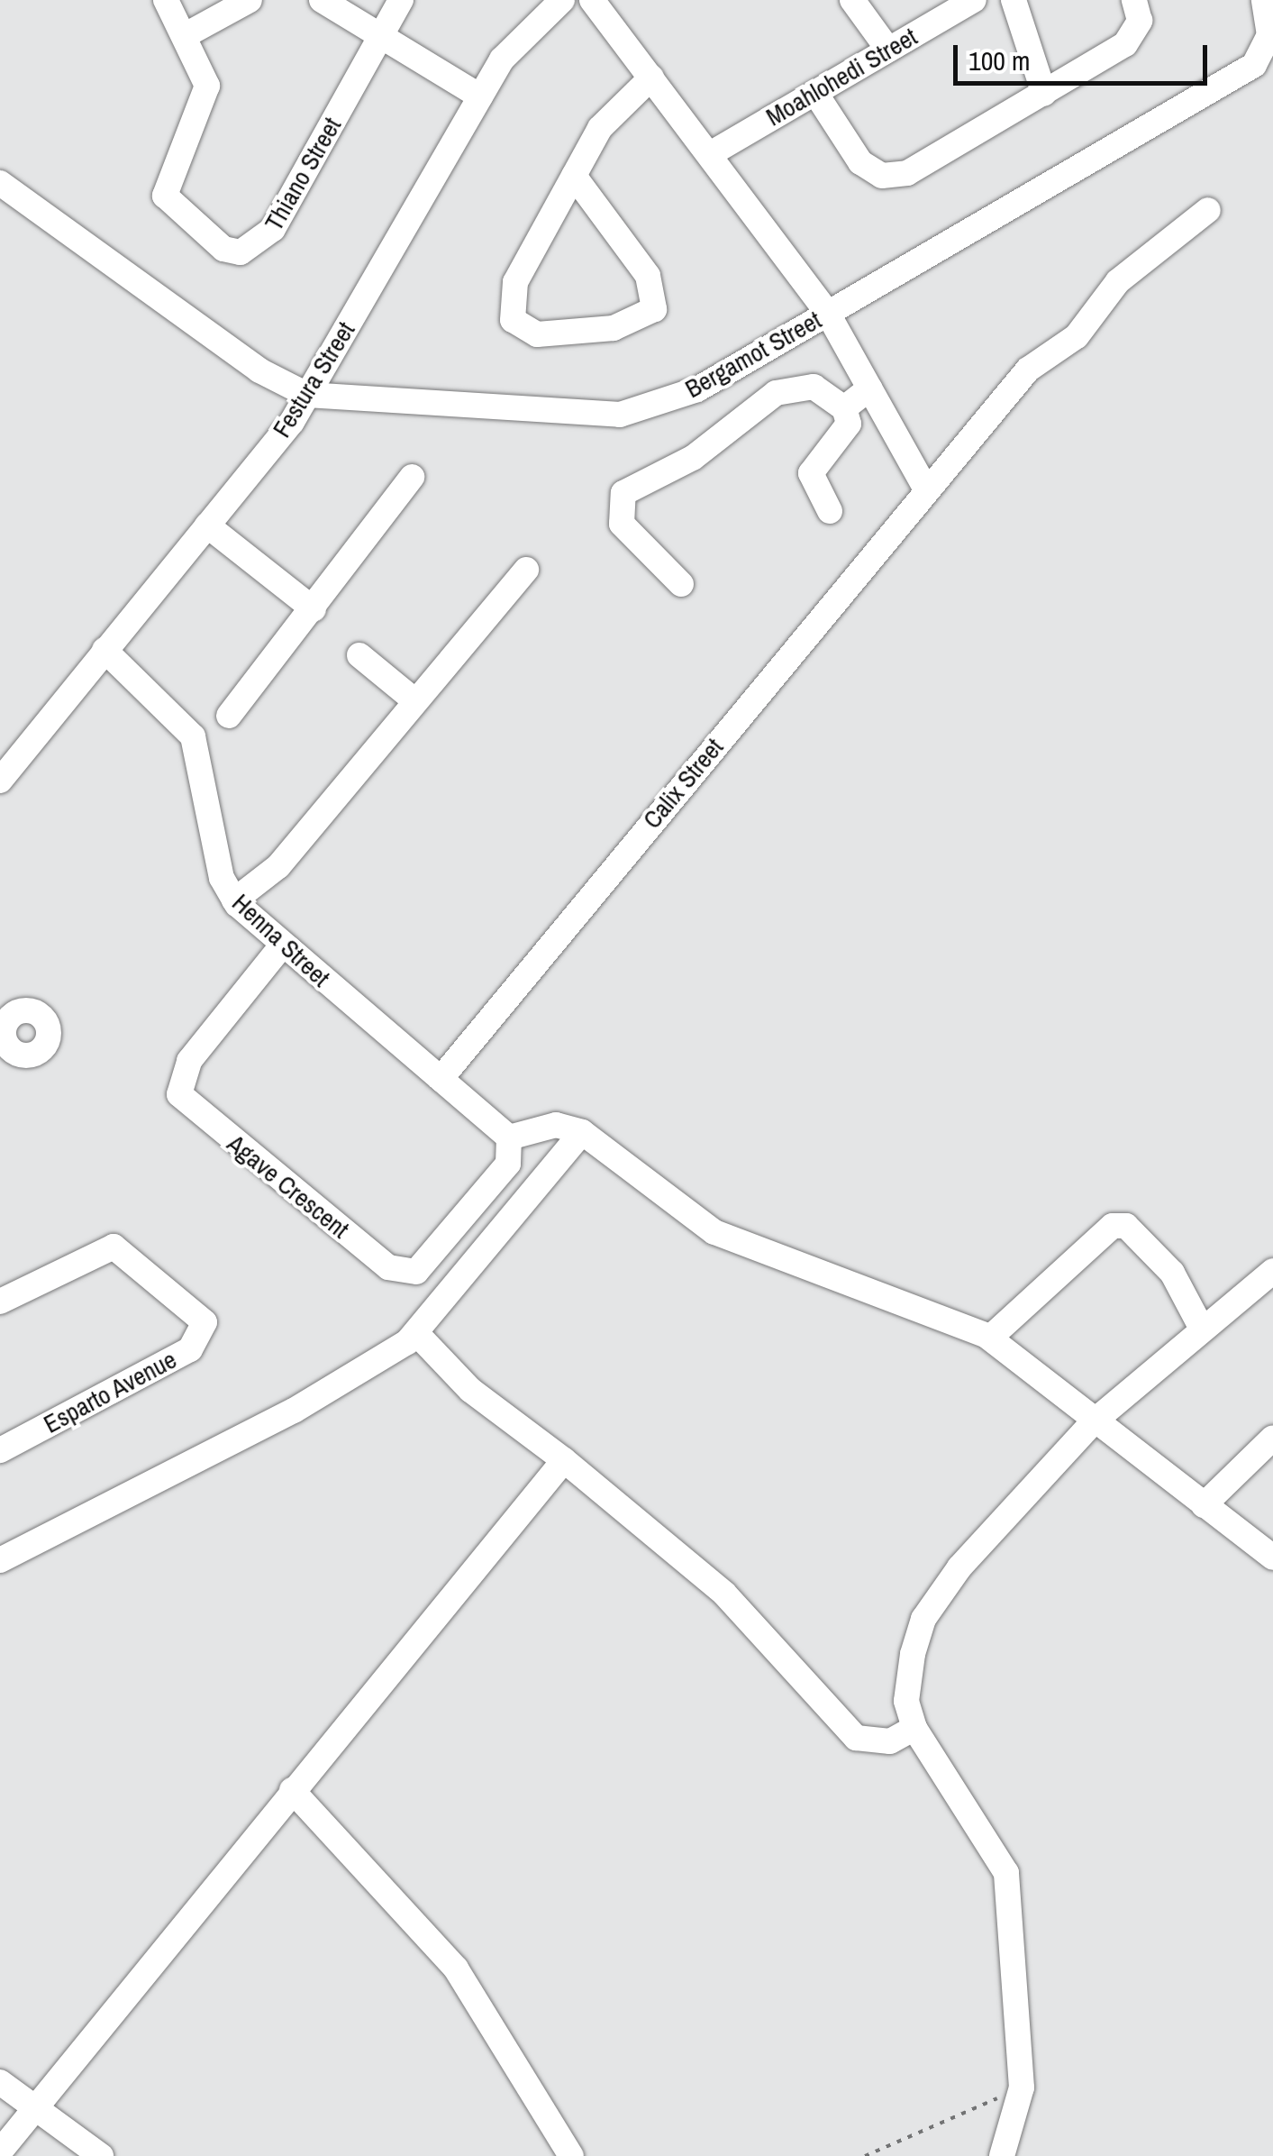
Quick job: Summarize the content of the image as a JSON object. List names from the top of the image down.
{
  "streets": {
    "street": [
      "Moahlohedi Street",
      "Thiano Street",
      "Bergamot Street",
      "Festura Street",
      "Calix Street",
      "Henna Street",
      "Agave Crescent",
      "Esparto Avenue"
    ]
  },
  "crossings": [
    ["Bergamot Street", "Festura Street"],
    ["Festura Street", "Henna Street"],
    ["Calix Street", "Henna Street"],
    ["Henna Street", "Agave Crescent"]
  ],
  "scale_bar": "100 m"
}
